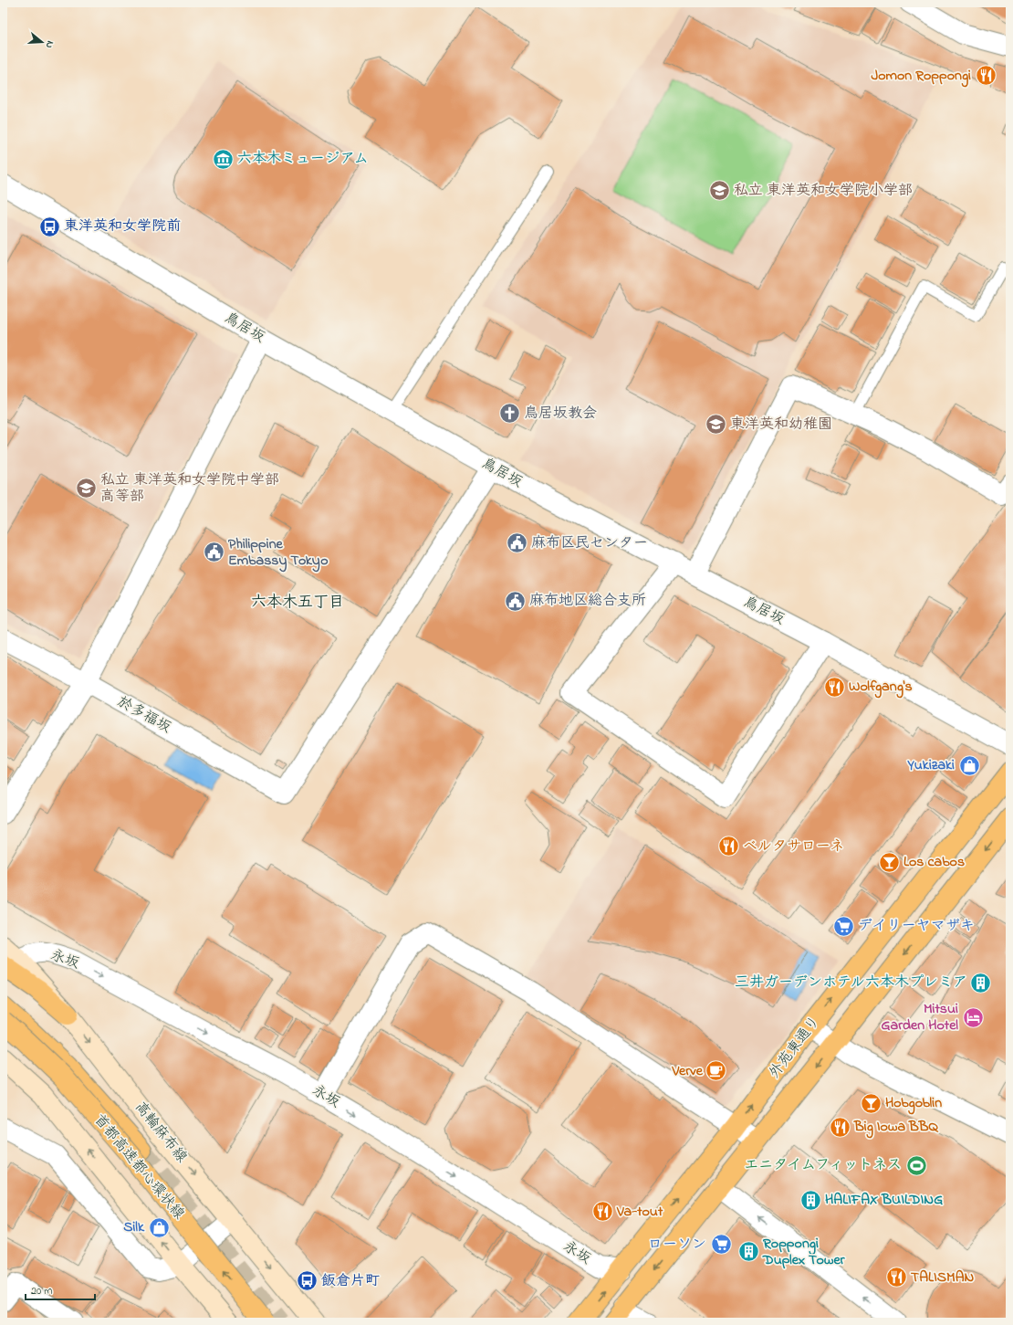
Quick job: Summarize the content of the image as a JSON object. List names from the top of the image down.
{
  "streets": {
    "main road": ["外苑東通り", "高輪麻布線", "首都高速都心環状線"],
    "street": ["鳥居坂", "於多福坂", "永坂"]
  },
  "crossings": [
    ["鳥居坂", "於多福坂"],
    ["永坂", "外苑東通り"],
    ["永坂", "高輪麻布線"]
  ],
  "one_way": ["永坂"],
  "districts": ["六本木五丁目"],
  "places": {
    "restaurant": [
      "Jomon Roppongi",
      "Wolfgang's",
      "ベルタサローネ",
      "Big Iowa BBQ",
      "Va-tout",
      "TALISMAN"
    ],
    "museum": ["六本木ミュージアム"],
    "school or university": ["私立 東洋英和女学院小学部", "東洋英和幼稚園", "私立 東洋英和女学院中学部 高等部"],
    "bus stop": ["東洋英和女学院前", "飯倉片町"],
    "church": ["鳥居坂教会"],
    "public building": ["麻布区民センター", "Philippine Embassy Tokyo", "麻布地区総合支所"],
    "shop": ["Yukizaki", "Silk"],
    "bar": ["Los cabos", "Hobgoblin"],
    "supermarket": ["デイリーヤマザキ", "ローソン"],
    "building": ["三井ガーデンホテル六本木プレミア", "HALIFAX BUILDING", "Roppongi Duplex Tower"],
    "hotel": ["Mitsui Garden Hotel"],
    "cafe": ["Verve"],
    "sports": ["エニタイムフィットネス"]
  },
  "scale_bar": "20 m",
  "north": "right"
}
